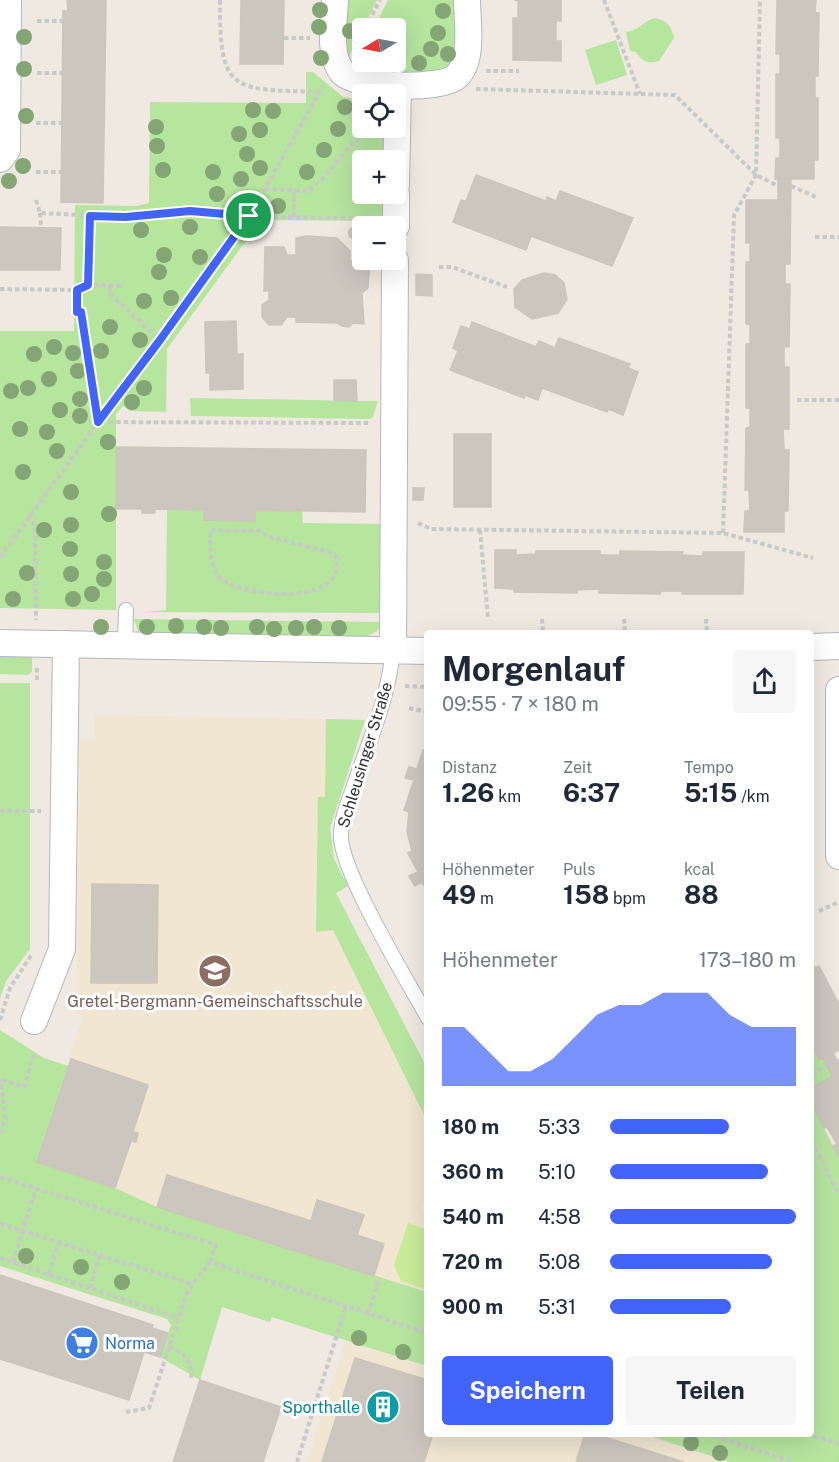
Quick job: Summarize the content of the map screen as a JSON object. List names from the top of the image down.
{
  "streets": {
    "street": ["Schleusinger Straße"]
  },
  "places": {
    "school or university": ["Gretel-Bergmann-Gemeinschaftsschule"],
    "supermarket": ["Norma"],
    "building": ["Sporthalle"]
  },
  "north": "left",
  "page": {
    "map_buttons": ["+", "−"],
    "heading": ["Morgenlauf", "09:55 · 7 × 180 m"],
    "stats": [
      ["Distanz", "1.26 km"],
      ["Zeit", "6:37"],
      ["Tempo", "5:15 /km"],
      ["Höhenmeter", "49 m"],
      ["Puls", "158 bpm"],
      ["kcal", "88"]
    ],
    "chart": ["Höhenmeter", "173–180 m"],
    "list": [
      {
        "name": "180 m",
        "note": "5:33"
      },
      {
        "name": "360 m",
        "note": "5:10"
      },
      {
        "name": "540 m",
        "note": "4:58"
      },
      {
        "name": "720 m",
        "note": "5:08"
      },
      {
        "name": "900 m",
        "note": "5:31"
      }
    ],
    "buttons": ["Speichern", "Teilen"]
  }
}
